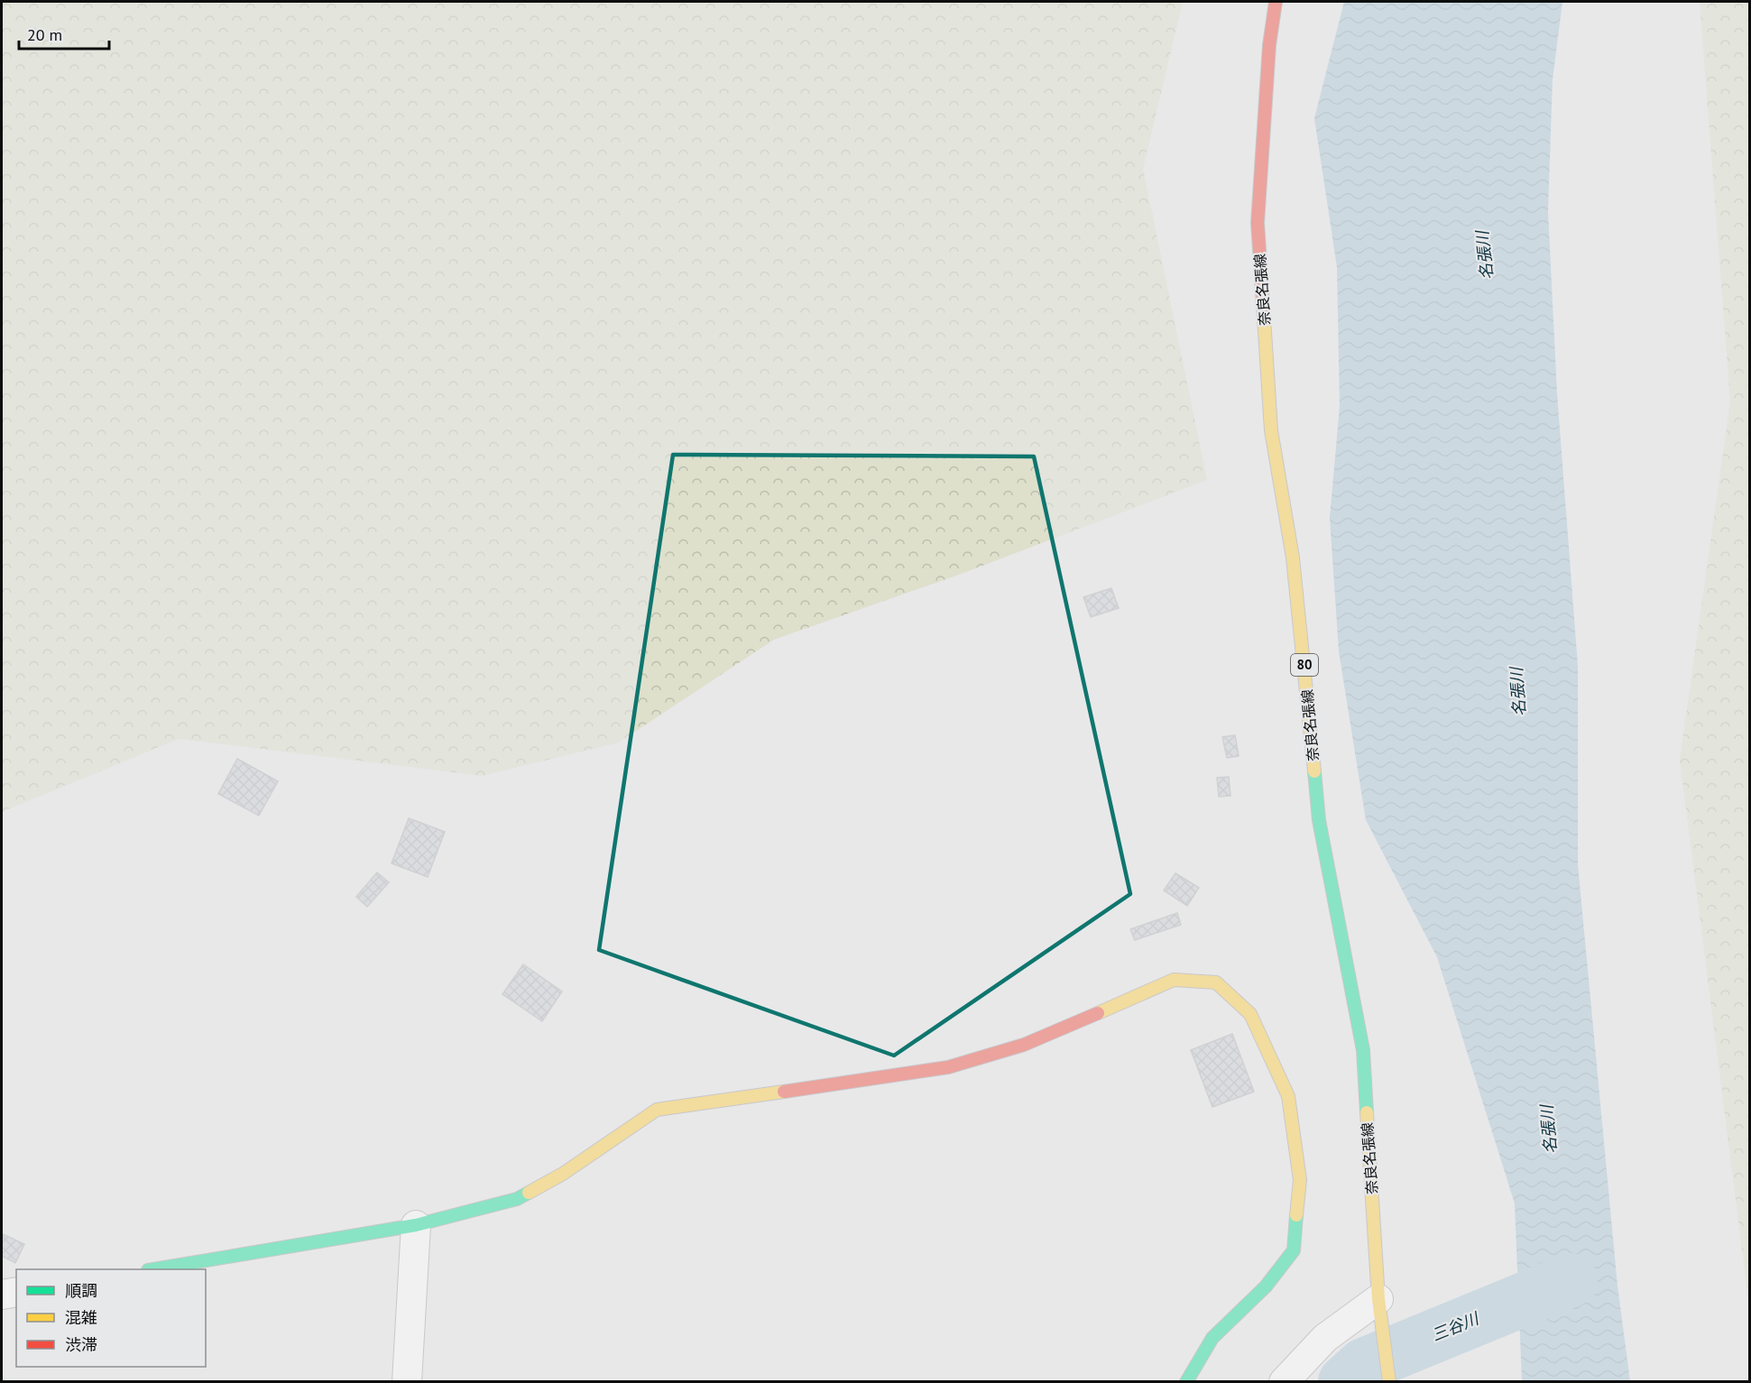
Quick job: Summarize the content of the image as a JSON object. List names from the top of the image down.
{
  "streets": {
    "street": ["奈良名張線", "80"]
  },
  "water": ["名張川", "三谷川"],
  "legend": ["順調", "混雑", "渋滞"],
  "scale_bar": "20 m"
}
